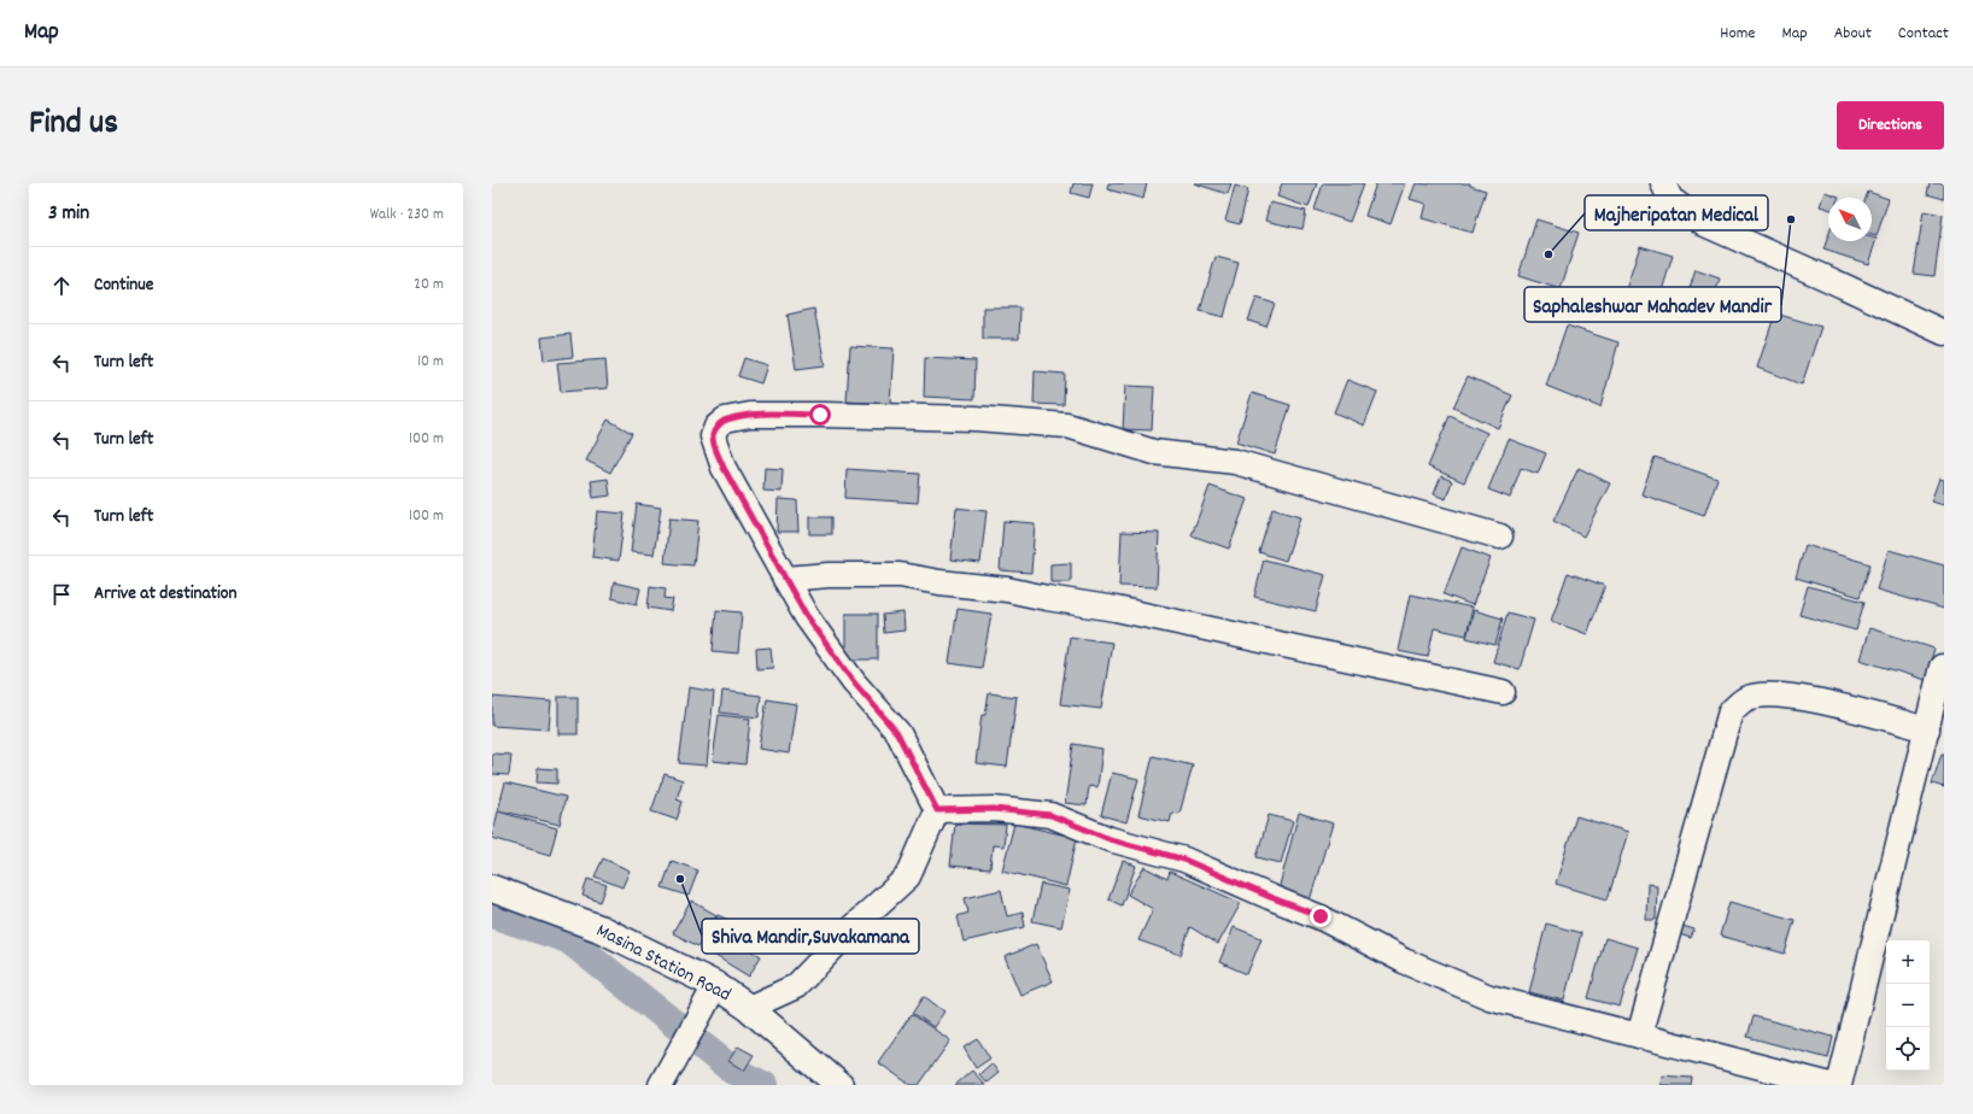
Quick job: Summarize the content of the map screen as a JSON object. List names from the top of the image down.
{
  "streets": {
    "street": ["Masina Station Road"]
  },
  "places": ["Saphaleshwar Mahadev Mandir", "Majheripatan Medical", "Shiva Mandir,Suvakamana"],
  "north": "top left",
  "page": {
    "header": "Map",
    "nav": [
      "Home",
      "Map",
      "About",
      "Contact"
    ],
    "title": "Find us",
    "buttons": "Directions",
    "heading": ["3 min", "Walk · 230 m"],
    "list": [
      ["Continue", "20 m"],
      ["Turn left", "10 m"],
      ["Turn left", "100 m"],
      ["Turn left", "100 m"],
      "Arrive at destination"
    ],
    "map_buttons": ["+", "−"]
  }
}
